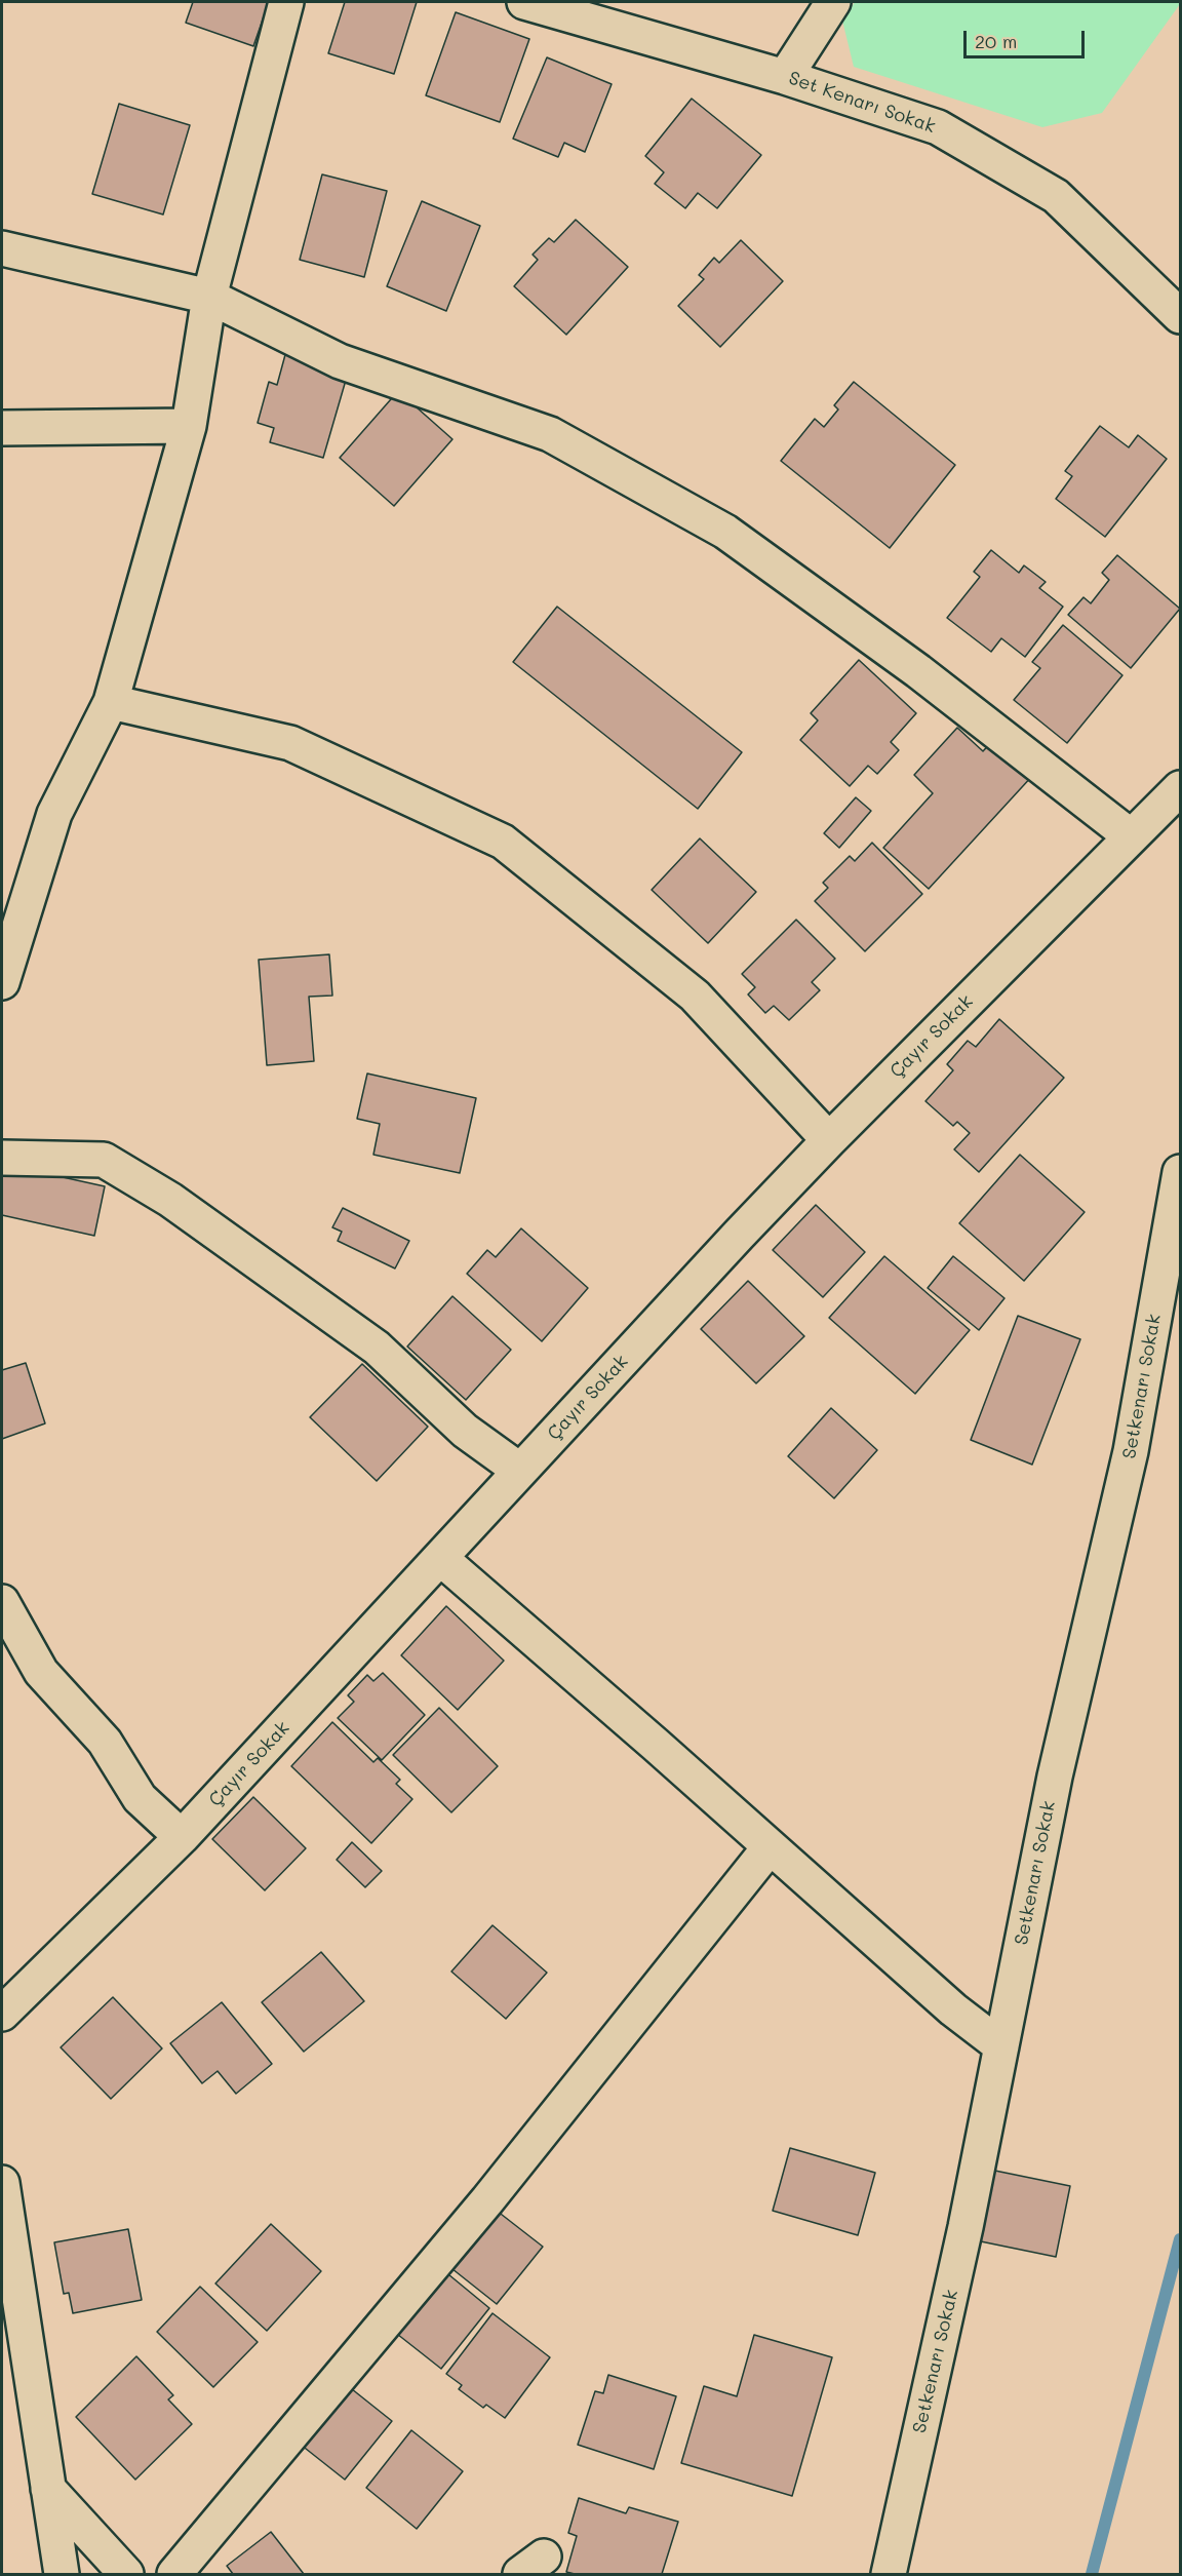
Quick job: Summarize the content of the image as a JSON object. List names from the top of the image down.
{
  "streets": {
    "street": ["Set Kenarı Sokak", "Çayır Sokak", "Setkenarı Sokak"]
  },
  "scale_bar": "20 m"
}
